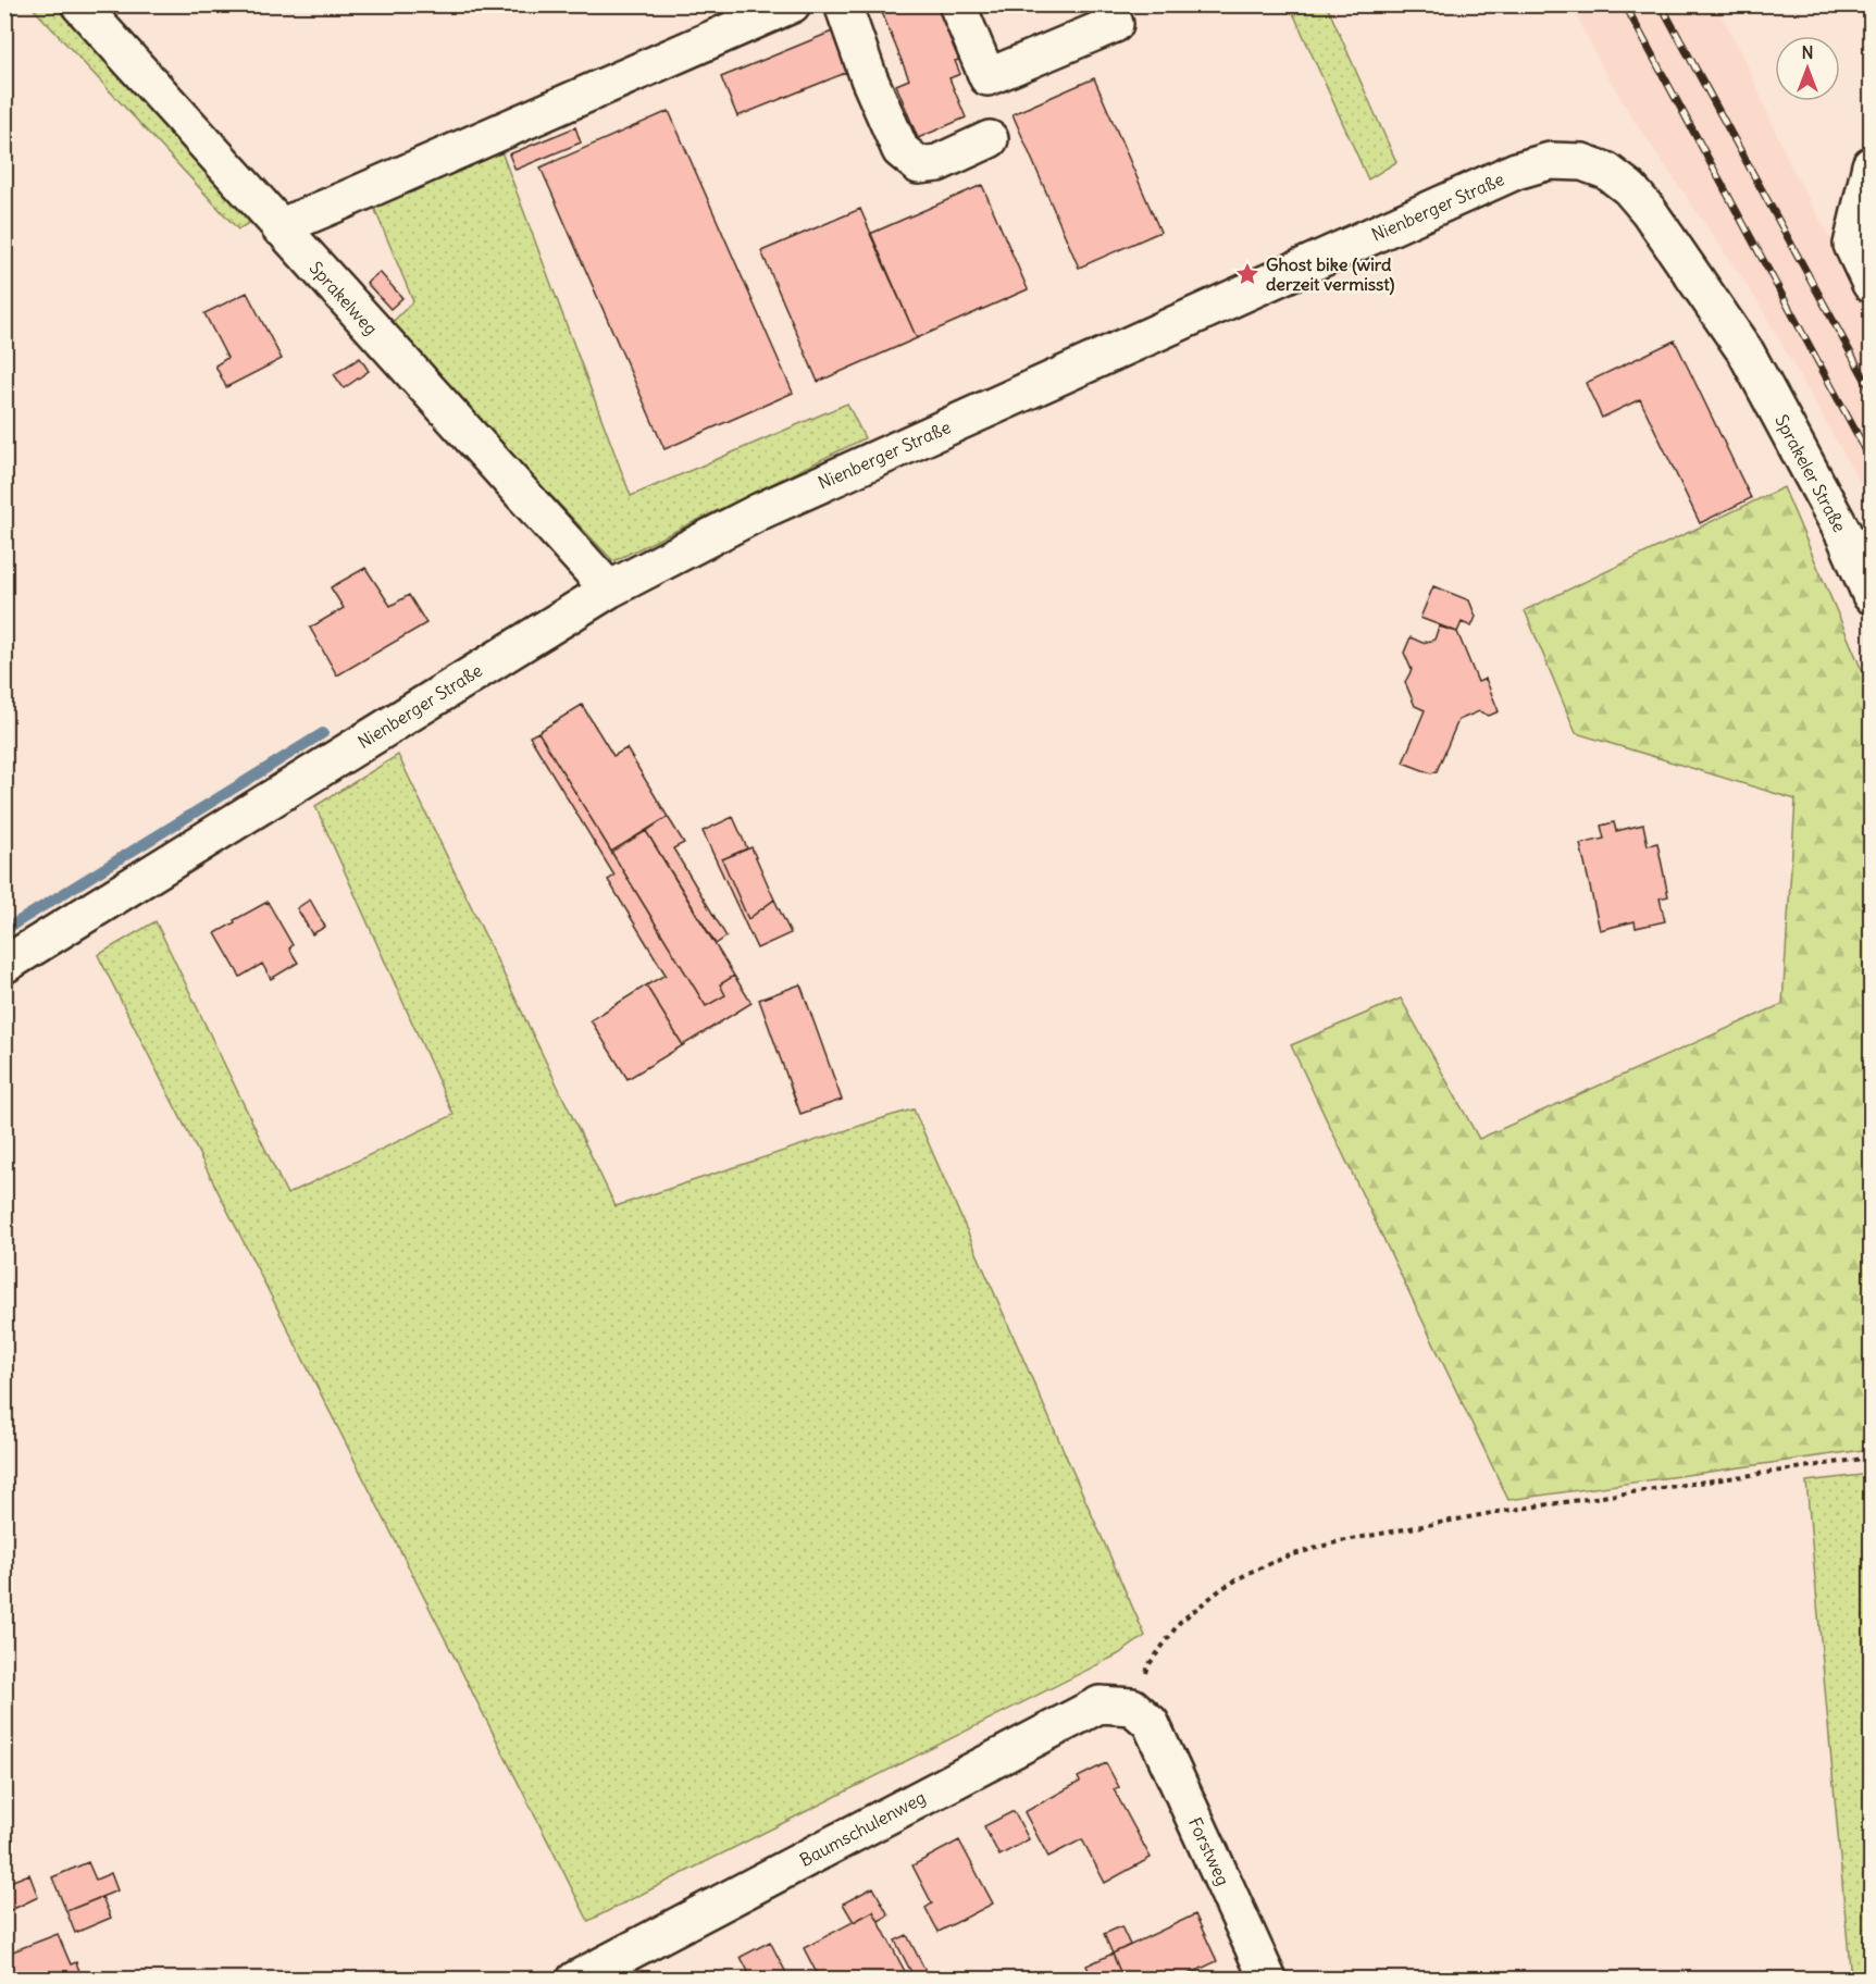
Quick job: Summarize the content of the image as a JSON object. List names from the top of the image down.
{
  "streets": {
    "street": [
      "Nienberger Straße",
      "Sprakelweg",
      "Sprakeler Straße",
      "Baumschulenweg",
      "Forstweg"
    ]
  },
  "crossings": [
    ["Nienberger Straße", "Sprakelweg"],
    ["Nienberger Straße", "Sprakeler Straße"],
    ["Baumschulenweg", "Forstweg"]
  ],
  "places": {
    "place": ["Ghost bike (wird derzeit vermisst)"]
  },
  "north": "top"
}
